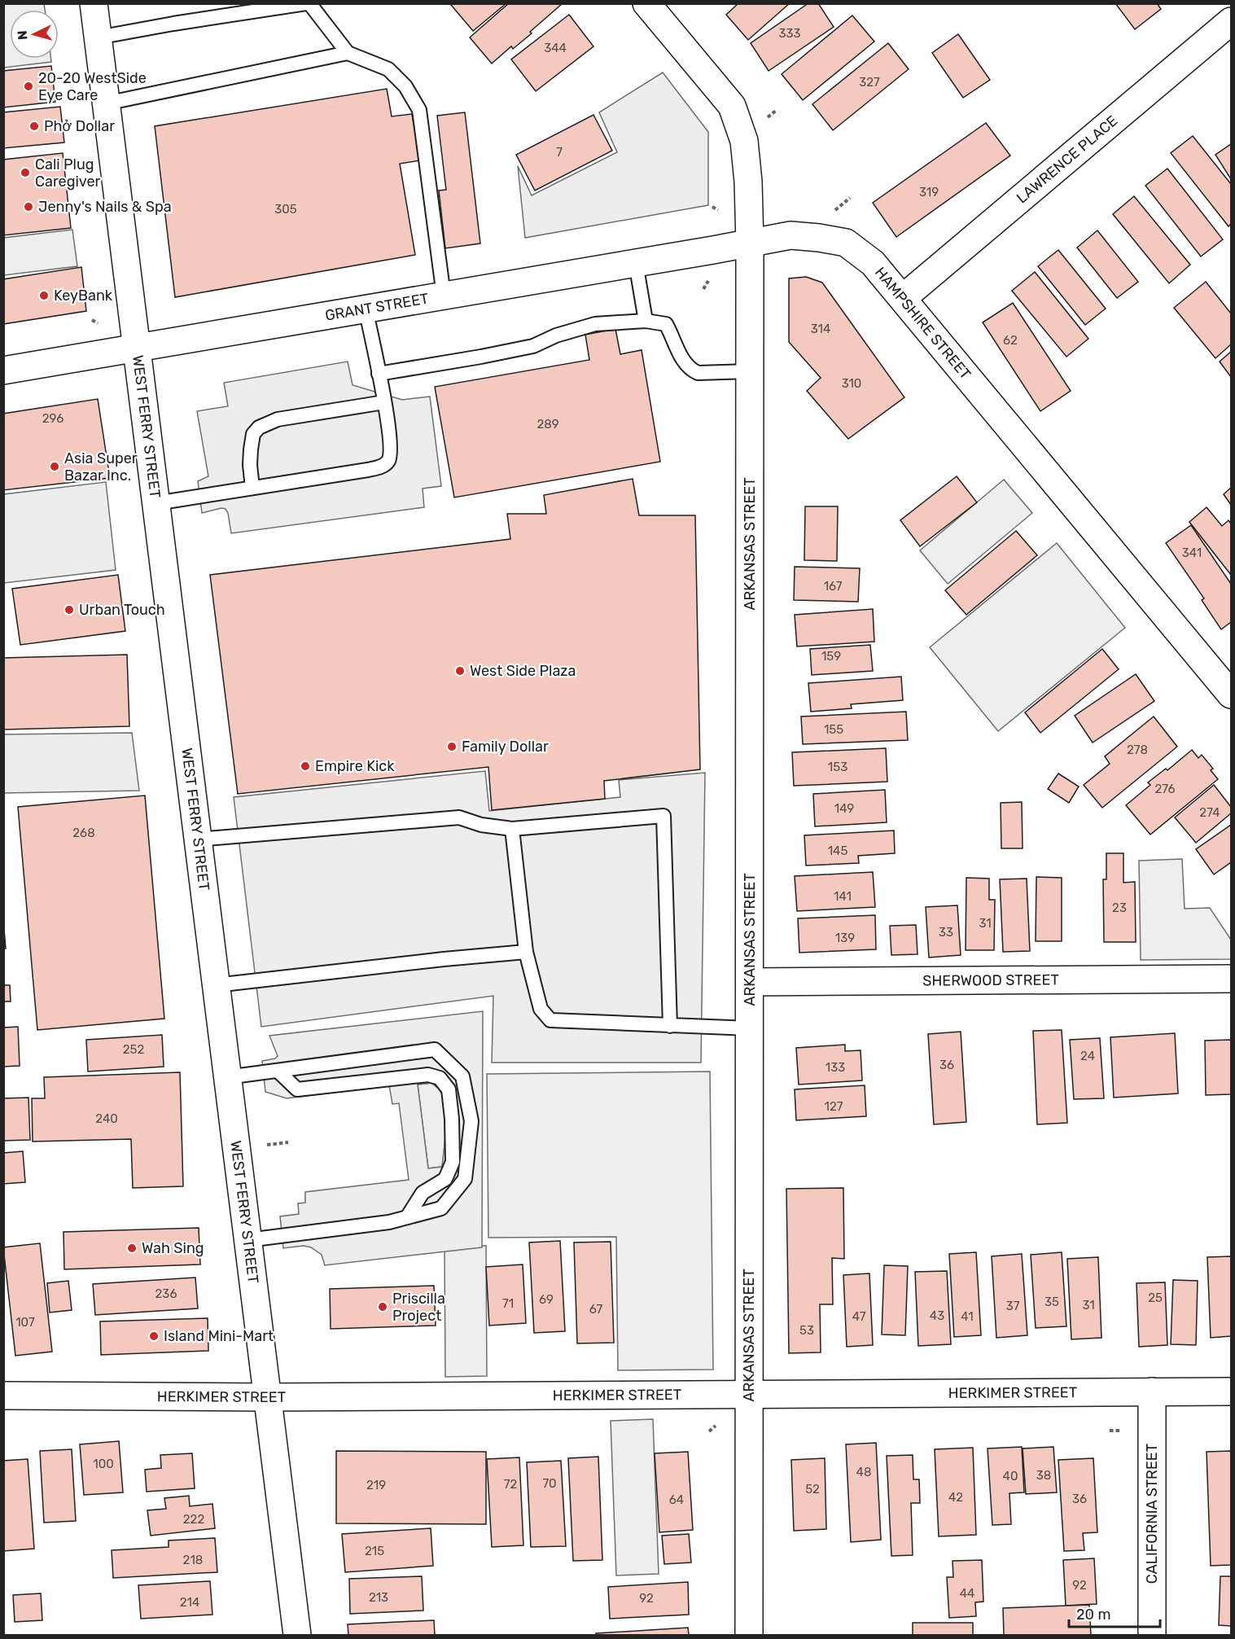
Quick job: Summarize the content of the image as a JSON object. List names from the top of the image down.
{
  "streets": {
    "street": [
      "LAWRENCE PLACE",
      "GRANT STREET",
      "HAMPSHIRE STREET",
      "WEST FERRY STREET",
      "ARKANSAS STREET",
      "SHERWOOD STREET",
      "HERKIMER STREET",
      "CALIFORNIA STREET"
    ]
  },
  "crossings": [
    ["LAWRENCE PLACE", "HAMPSHIRE STREET"],
    ["GRANT STREET", "HAMPSHIRE STREET"],
    ["GRANT STREET", "WEST FERRY STREET"],
    ["GRANT STREET", "ARKANSAS STREET"],
    ["HAMPSHIRE STREET", "ARKANSAS STREET"],
    ["WEST FERRY STREET", "HERKIMER STREET"],
    ["ARKANSAS STREET", "SHERWOOD STREET"],
    ["ARKANSAS STREET", "HERKIMER STREET"],
    ["HERKIMER STREET", "CALIFORNIA STREET"]
  ],
  "places": [
    "20-20 WestSide Eye Care",
    "Phở Dollar",
    "Cali Plug Caregiver",
    "Jenny's Nails & Spa",
    "KeyBank",
    "Asia Super Bazar Inc.",
    "Urban Touch",
    "West Side Plaza",
    "Family Dollar",
    "Empire Kick",
    "Wah Sing",
    "Priscilla Project",
    "Island Mini-Mart"
  ],
  "house_numbers": [
    "333",
    "344",
    "327",
    "7",
    "319",
    "305",
    "314",
    "62",
    "310",
    "296",
    "289",
    "341",
    "167",
    "159",
    "155",
    "278",
    "153",
    "276",
    "149",
    "274",
    "268",
    "145",
    "141",
    "23",
    "31",
    "33",
    "139",
    "252",
    "24",
    "36",
    "133",
    "127",
    "240",
    "236",
    "25",
    "69",
    "35",
    "71",
    "31",
    "37",
    "67",
    "43",
    "47",
    "41",
    "107",
    "53",
    "100",
    "48",
    "38",
    "40",
    "70",
    "72",
    "219",
    "52",
    "42",
    "36",
    "64",
    "222",
    "215",
    "218",
    "92",
    "44",
    "213",
    "92",
    "214"
  ],
  "scale_bar": "20 m",
  "north": "left"
}
